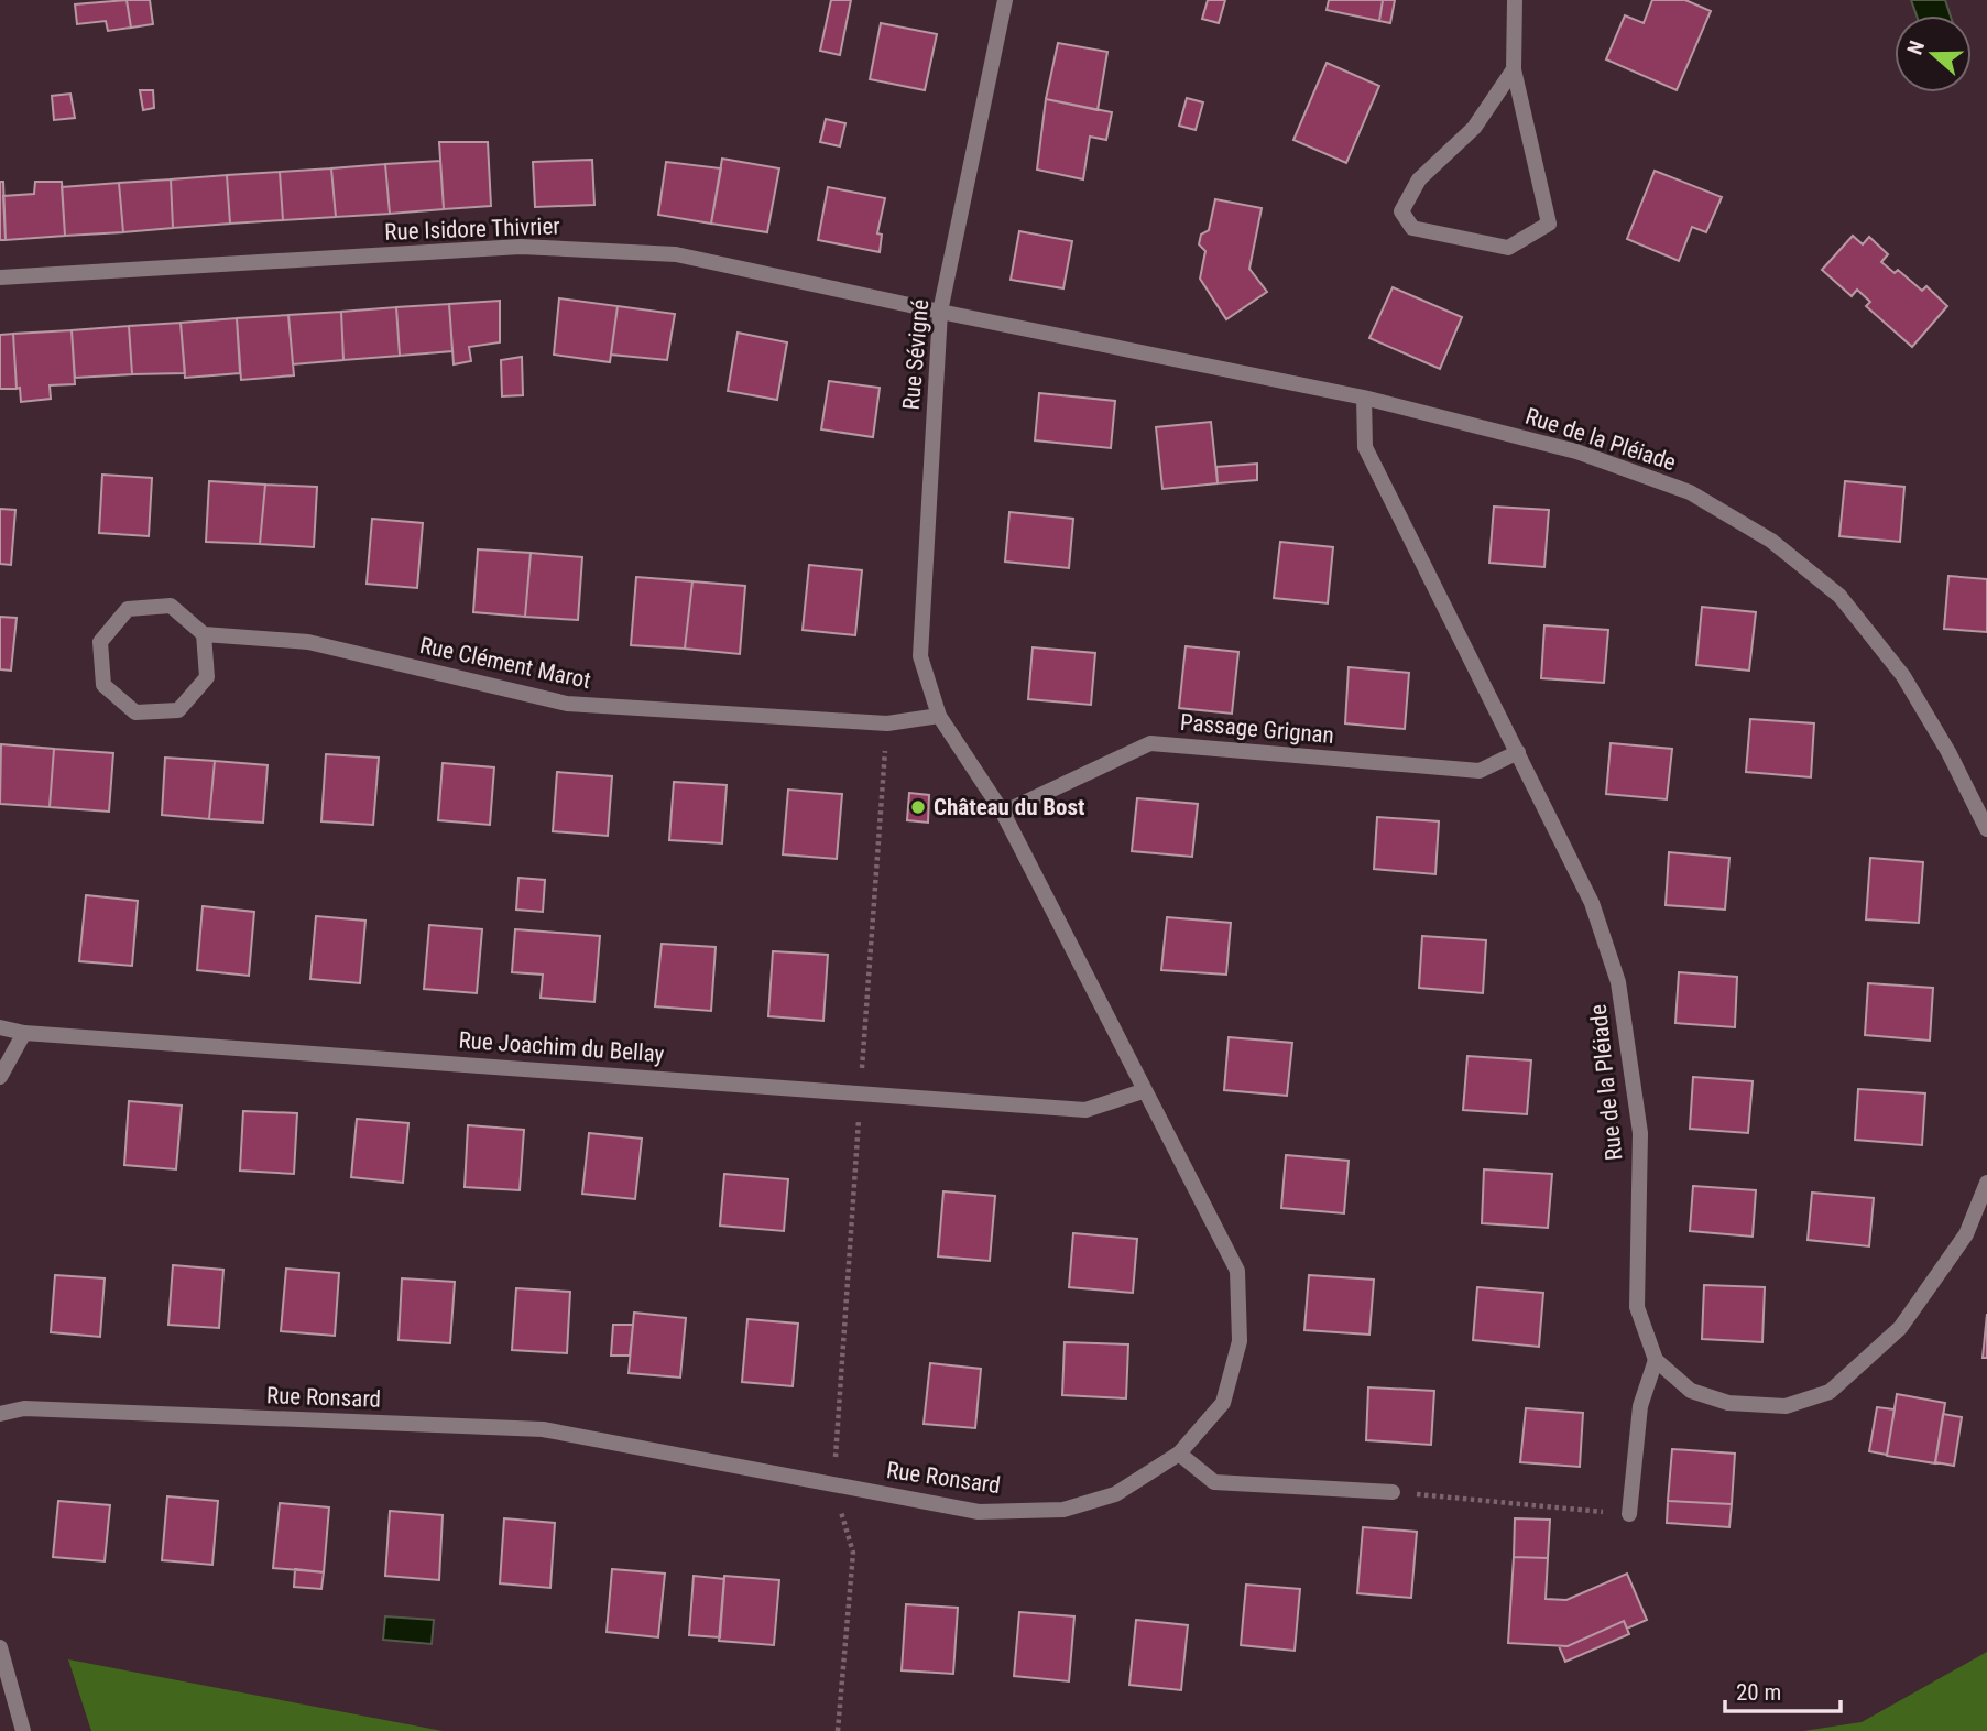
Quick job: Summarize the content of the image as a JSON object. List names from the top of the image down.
{
  "streets": {
    "street": [
      "Rue Isidore Thivrier",
      "Rue Sévigné",
      "Rue de la Pléiade",
      "Rue Clément Marot",
      "Passage Grignan",
      "Rue Joachim du Bellay",
      "Rue Ronsard"
    ]
  },
  "crossings": [
    ["Rue Isidore Thivrier", "Rue Sévigné"],
    ["Rue Isidore Thivrier", "Rue de la Pléiade"],
    ["Rue Sévigné", "Rue de la Pléiade"],
    ["Rue Sévigné", "Rue Clément Marot"],
    ["Rue Sévigné", "Rue Ronsard"],
    ["Rue de la Pléiade", "Passage Grignan"],
    ["Rue Clément Marot", "Rue Ronsard"],
    ["Passage Grignan", "Rue Ronsard"],
    ["Rue Joachim du Bellay", "Rue Ronsard"]
  ],
  "places": ["Château du Bost"],
  "scale_bar": "20 m",
  "north": "left"
}
